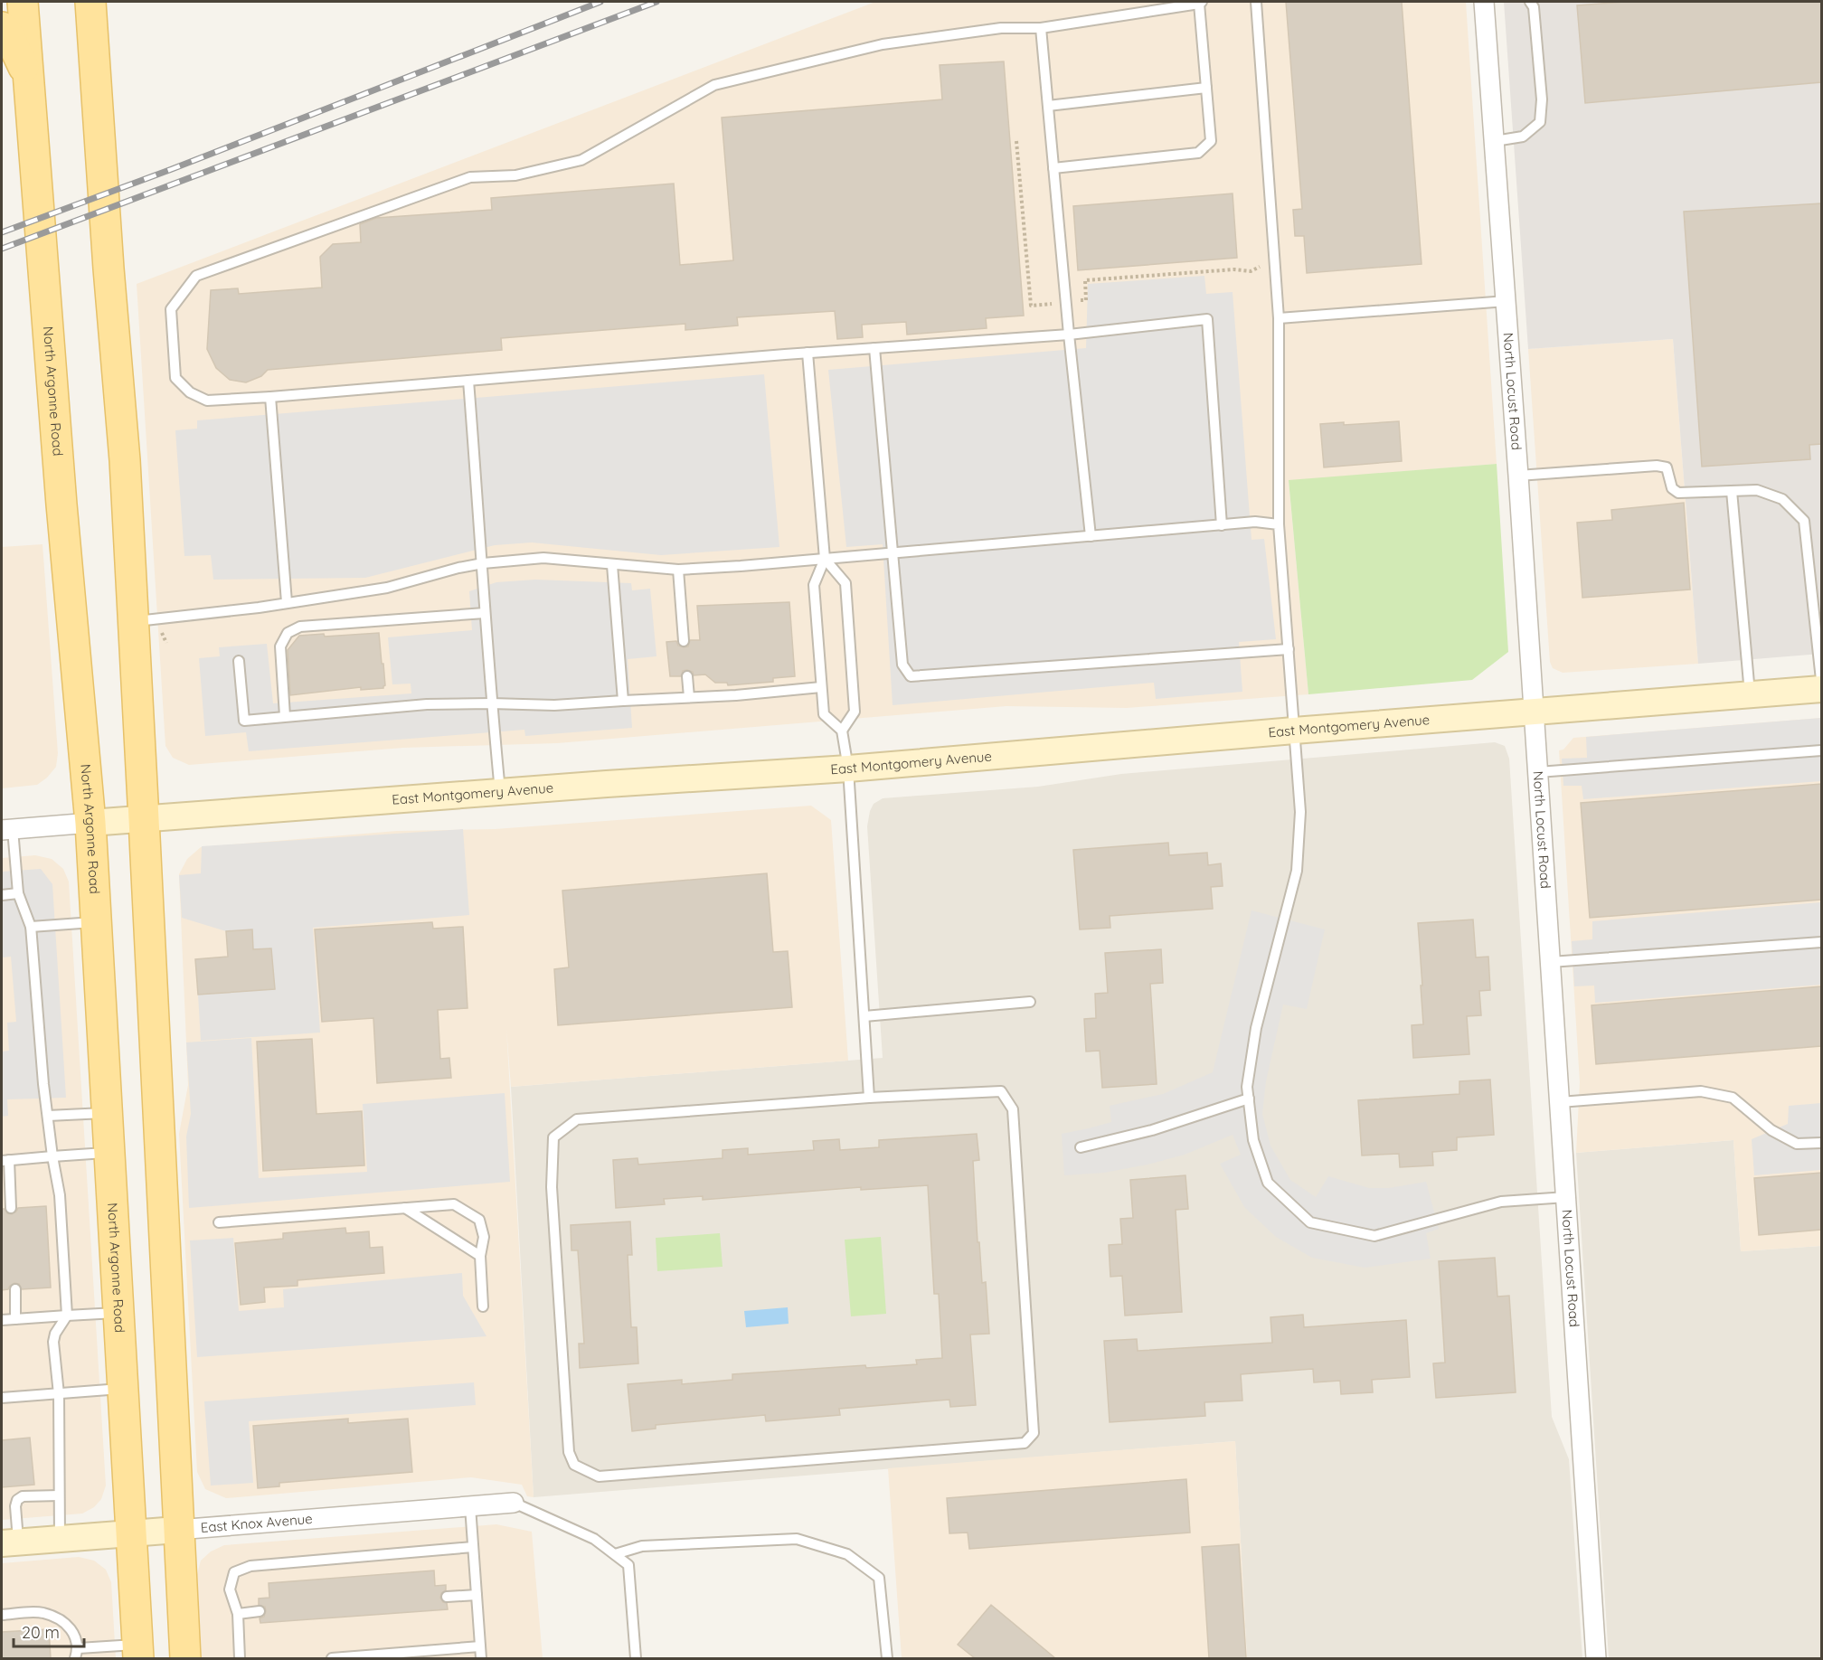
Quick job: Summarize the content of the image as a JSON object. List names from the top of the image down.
{
  "streets": {
    "main road": ["North Argonne Road", "East Montgomery Avenue", "East Knox Avenue"],
    "street": ["North Locust Road"]
  },
  "crossings": [
    ["North Argonne Road", "East Montgomery Avenue"],
    ["North Argonne Road", "East Knox Avenue"],
    ["North Locust Road", "East Montgomery Avenue"]
  ],
  "scale_bar": "20 m"
}
